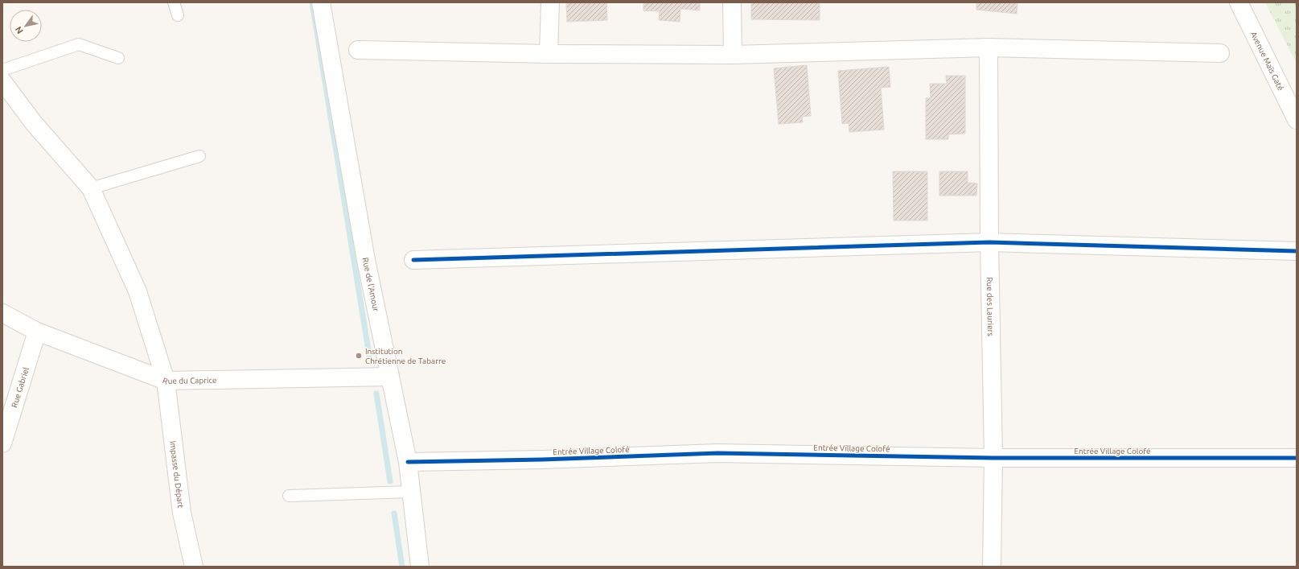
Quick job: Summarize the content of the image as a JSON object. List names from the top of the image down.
{
  "streets": {
    "street": [
      "Avenue Maïs Gaté",
      "Rue de l'Amour",
      "Rue des Lauriers",
      "Rue du Caprice",
      "Rue Gabriel",
      "Entrée Village Colofé",
      "Impasse du Départ"
    ]
  },
  "crossings": [
    ["Rue de l'Amour", "Rue du Caprice"],
    ["Rue de l'Amour", "Entrée Village Colofé"],
    ["Rue des Lauriers", "Entrée Village Colofé"],
    ["Rue du Caprice", "Rue Gabriel"],
    ["Rue du Caprice", "Impasse du Départ"]
  ],
  "places": ["Institution Chrétienne de Tabarre"],
  "north": "bottom left"
}
